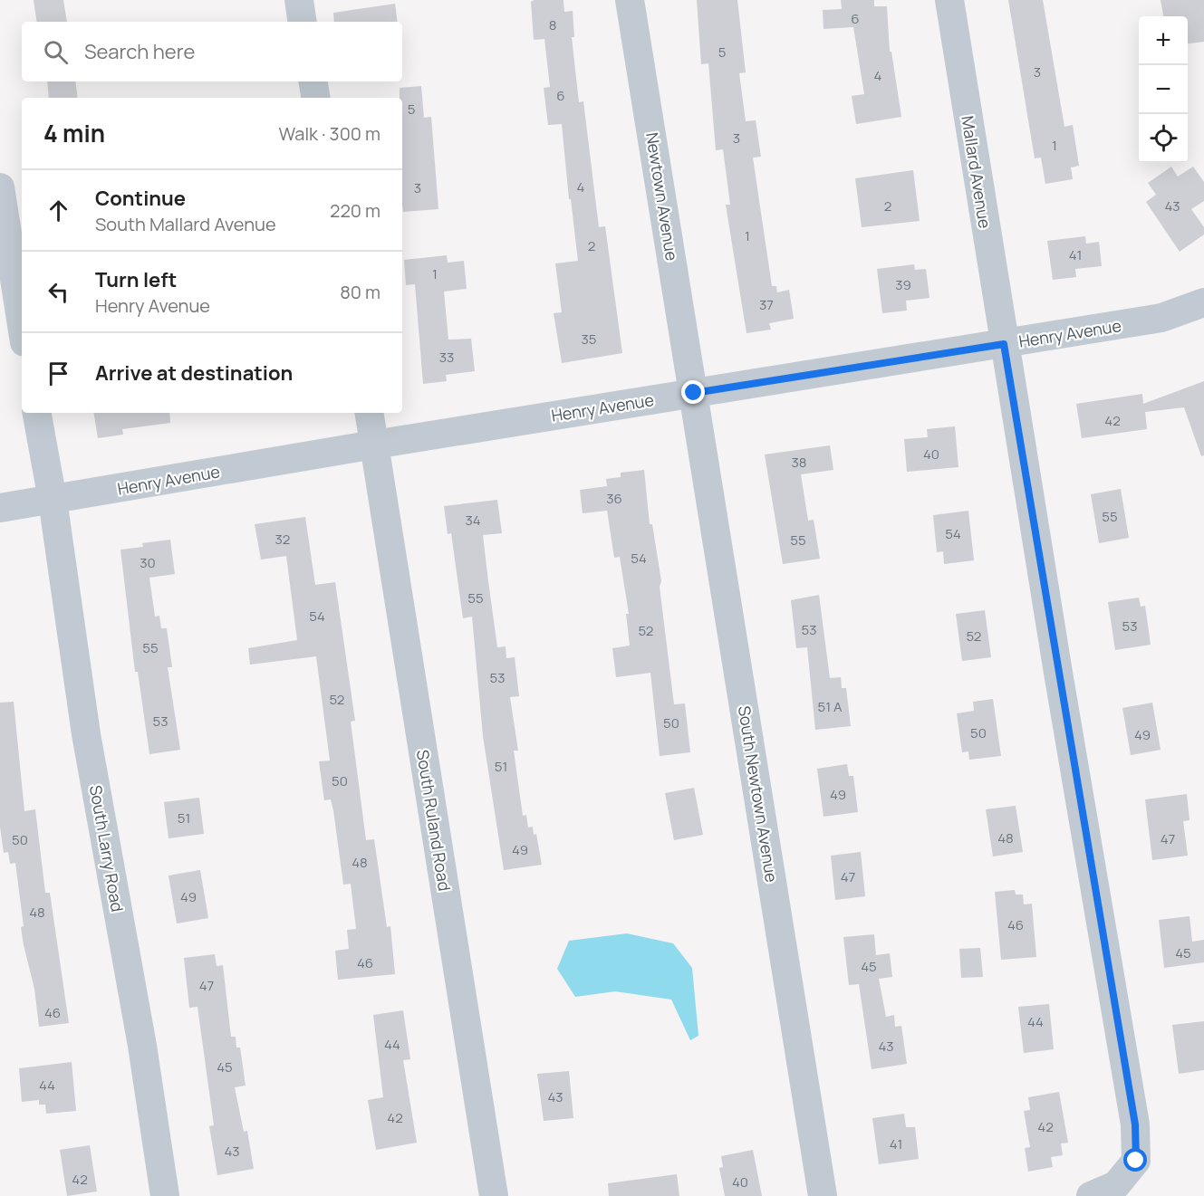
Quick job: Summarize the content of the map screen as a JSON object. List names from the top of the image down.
{
  "streets": {
    "street": [
      "Mallard Avenue",
      "Newtown Avenue",
      "Henry Avenue",
      "South Newtown Avenue",
      "South Ruland Road",
      "South Larry Road"
    ]
  },
  "crossings": [
    ["Mallard Avenue", "Henry Avenue"],
    ["Newtown Avenue", "Henry Avenue"],
    ["Newtown Avenue", "South Newtown Avenue"],
    ["Henry Avenue", "South Newtown Avenue"],
    ["Henry Avenue", "South Ruland Road"],
    ["Henry Avenue", "South Larry Road"]
  ],
  "house_numbers": [
    "6",
    "8",
    "5",
    "3",
    "4",
    "6",
    "5",
    "3",
    "1",
    "4",
    "3",
    "2",
    "43",
    "1",
    "2",
    "41",
    "1",
    "39",
    "37",
    "35",
    "33",
    "42",
    "40",
    "38",
    "36",
    "55",
    "34",
    "54",
    "32",
    "55",
    "54",
    "30",
    "55",
    "54",
    "53",
    "53",
    "52",
    "52",
    "55",
    "53",
    "52",
    "51 A",
    "53",
    "50",
    "50",
    "49",
    "51",
    "50",
    "49",
    "51",
    "48",
    "47",
    "50",
    "49",
    "48",
    "47",
    "49",
    "48",
    "46",
    "45",
    "46",
    "45",
    "47",
    "46",
    "44",
    "44",
    "43",
    "45",
    "44",
    "43",
    "42",
    "42",
    "41",
    "43",
    "42",
    "40"
  ],
  "page": {
    "map_buttons": ["+", "−"],
    "search": "Search here",
    "heading": ["4 min", "Walk · 300 m"],
    "list": [
      ["Continue", "South Mallard Avenue", "220 m"],
      ["Turn left", "Henry Avenue", "80 m"],
      "Arrive at destination"
    ]
  }
}
